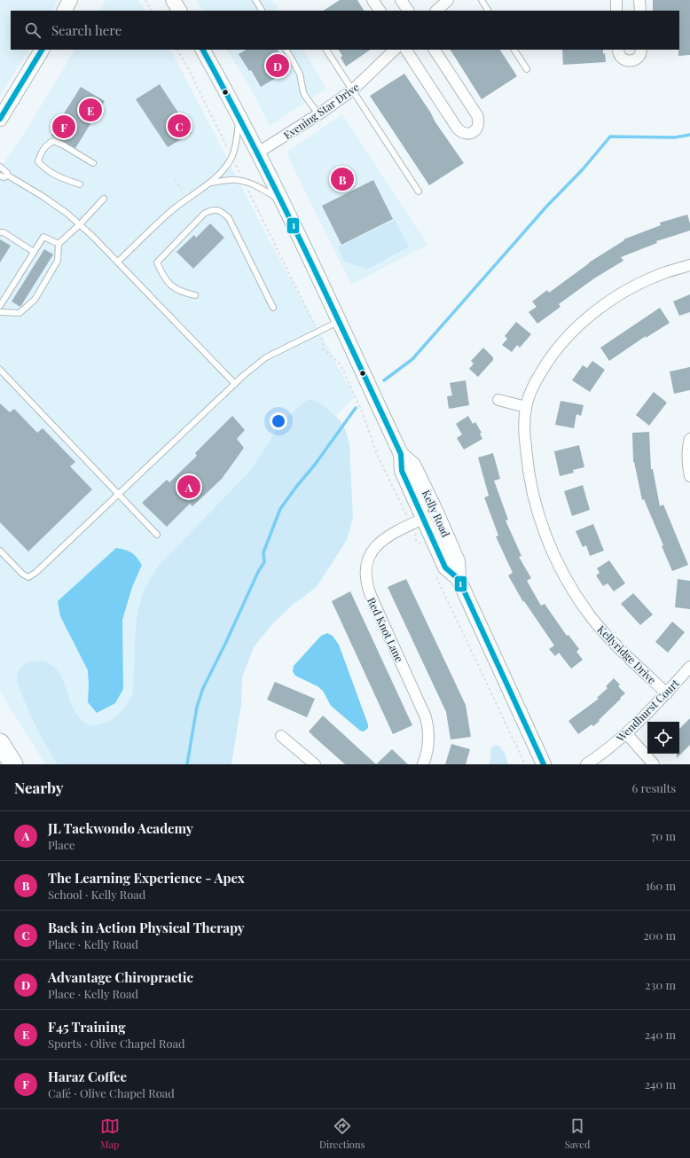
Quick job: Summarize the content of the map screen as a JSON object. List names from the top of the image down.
{
  "streets": {
    "main road": ["Kelly Road"],
    "street": [
      "Evening Star Drive",
      "Red Knot Lane",
      "Kellyridge Drive",
      "Wendhurst Court"
    ]
  },
  "crossings": [
    ["Evening Star Drive", "Kelly Road"],
    ["Kelly Road", "Red Knot Lane"],
    ["Kellyridge Drive", "Wendhurst Court"]
  ],
  "lines": ["transit line 1"],
  "page": {
    "search": "Search here",
    "pins": [
      "D",
      "E",
      "C",
      "F",
      "B",
      "A"
    ],
    "heading": ["Nearby", "6 results"],
    "list": [
      {
        "mark": "A",
        "name": "JL Taekwondo Academy",
        "note": "Place",
        "value": "70 m"
      },
      {
        "mark": "B",
        "name": "The Learning Experience - Apex",
        "note": "School · Kelly Road",
        "value": "160 m"
      },
      {
        "mark": "C",
        "name": "Back in Action Physical Therapy",
        "note": "Place · Kelly Road",
        "value": "200 m"
      },
      {
        "mark": "D",
        "name": "Advantage Chiropractic",
        "note": "Place · Kelly Road",
        "value": "230 m"
      },
      {
        "mark": "E",
        "name": "F45 Training",
        "note": "Sports · Olive Chapel Road",
        "value": "240 m"
      },
      {
        "mark": "F",
        "name": "Haraz Coffee",
        "note": "Café · Olive Chapel Road",
        "value": "240 m"
      }
    ],
    "nav": ["Map", "Directions", "Saved"]
  }
}
